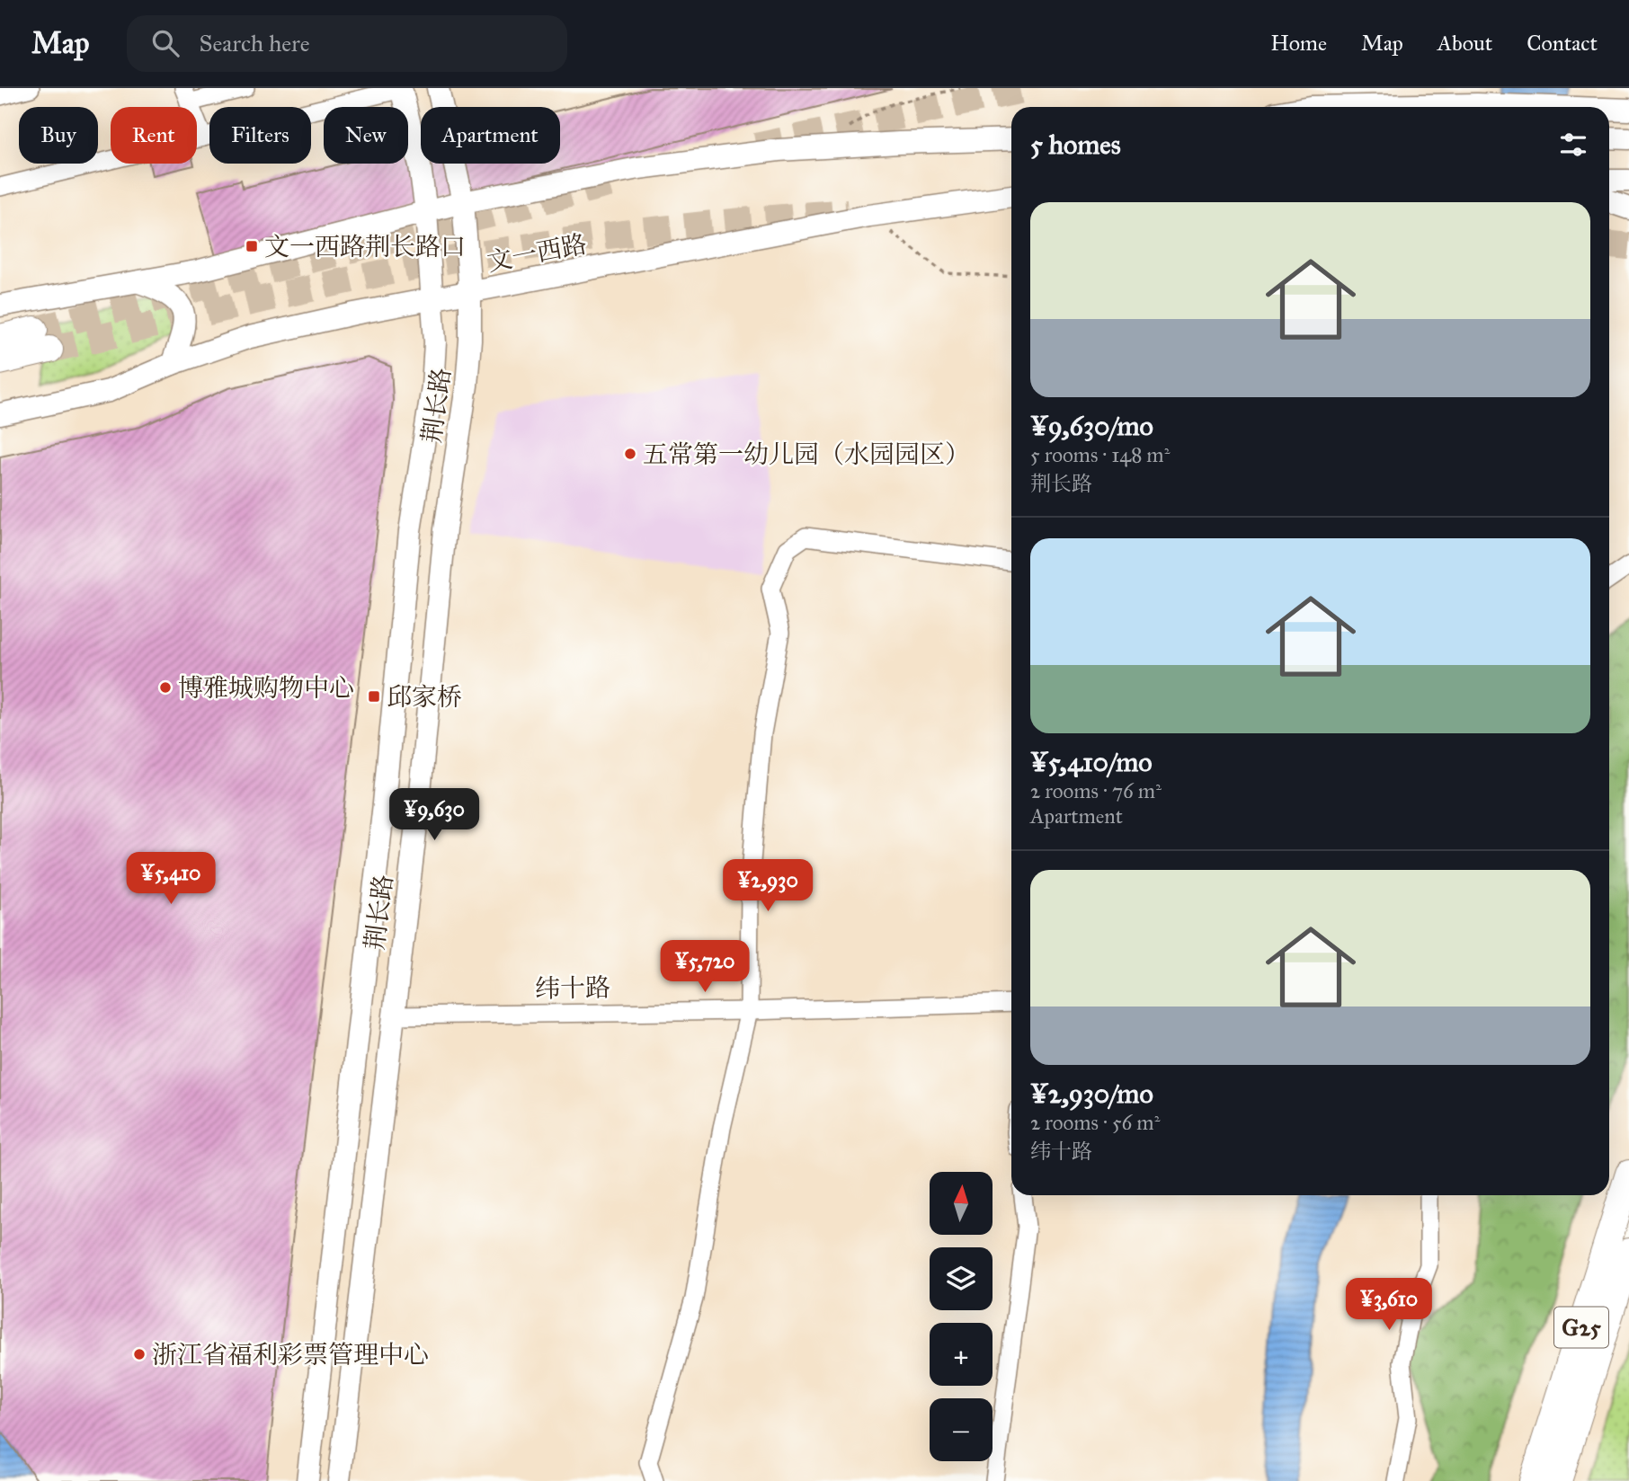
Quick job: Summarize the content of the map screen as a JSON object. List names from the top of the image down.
{
  "streets": {
    "highway": ["G25"],
    "main road": ["文一西路", "荆长路"],
    "street": ["纬十路"]
  },
  "crossings": [
    ["文一西路", "荆长路"],
    ["荆长路", "纬十路"]
  ],
  "places": {
    "transit": ["文一西路荆长路口", "邱家桥"],
    "other": ["五常第一幼儿园（水园园区）", "博雅城购物中心", "浙江省福利彩票管理中心"]
  },
  "north": "top",
  "page": {
    "header": "Map",
    "search": "Search here",
    "nav": [
      "Home",
      "Map",
      "About",
      "Contact"
    ],
    "chip": [
      "Buy",
      "Rent",
      "Filters",
      "New",
      "Apartment"
    ],
    "heading": "5 homes",
    "list": [
      {
        "name": "¥9,630/mo",
        "note": "5 rooms · 148 m² · 荆长路"
      },
      {
        "name": "¥5,410/mo",
        "note": "2 rooms · 76 m² · Apartment"
      },
      {
        "name": "¥2,930/mo",
        "note": "2 rooms · 56 m² · 纬十路"
      }
    ],
    "price": [
      "¥9,630",
      "¥5,410",
      "¥2,930",
      "¥5,720",
      "¥3,610"
    ],
    "map_buttons": ["+", "−"]
  }
}
